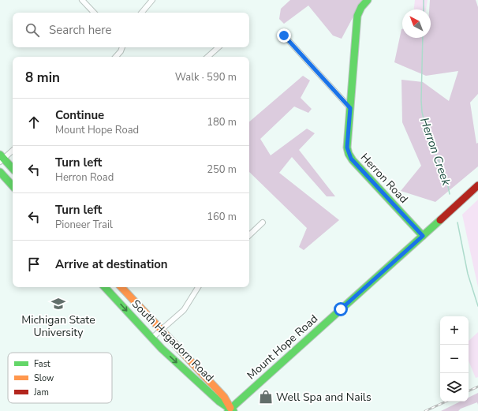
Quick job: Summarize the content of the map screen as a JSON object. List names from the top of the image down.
{
  "streets": {
    "street": ["Herron Road", "South Hagadorn Road", "Mount Hope Road"]
  },
  "crossings": [
    ["Herron Road", "Mount Hope Road"],
    ["South Hagadorn Road", "Mount Hope Road"]
  ],
  "water": ["Herron Creek"],
  "places": {
    "school or university": ["Michigan State University"],
    "shop": ["Well Spa and Nails"]
  },
  "legend": ["Fast", "Slow", "Jam"],
  "north": "top left",
  "page": {
    "search": "Search here",
    "heading": ["8 min", "Walk · 590 m"],
    "list": [
      ["Continue", "Mount Hope Road", "180 m"],
      ["Turn left", "Herron Road", "250 m"],
      ["Turn left", "Pioneer Trail", "160 m"],
      "Arrive at destination"
    ],
    "map_buttons": ["+", "−"]
  }
}
